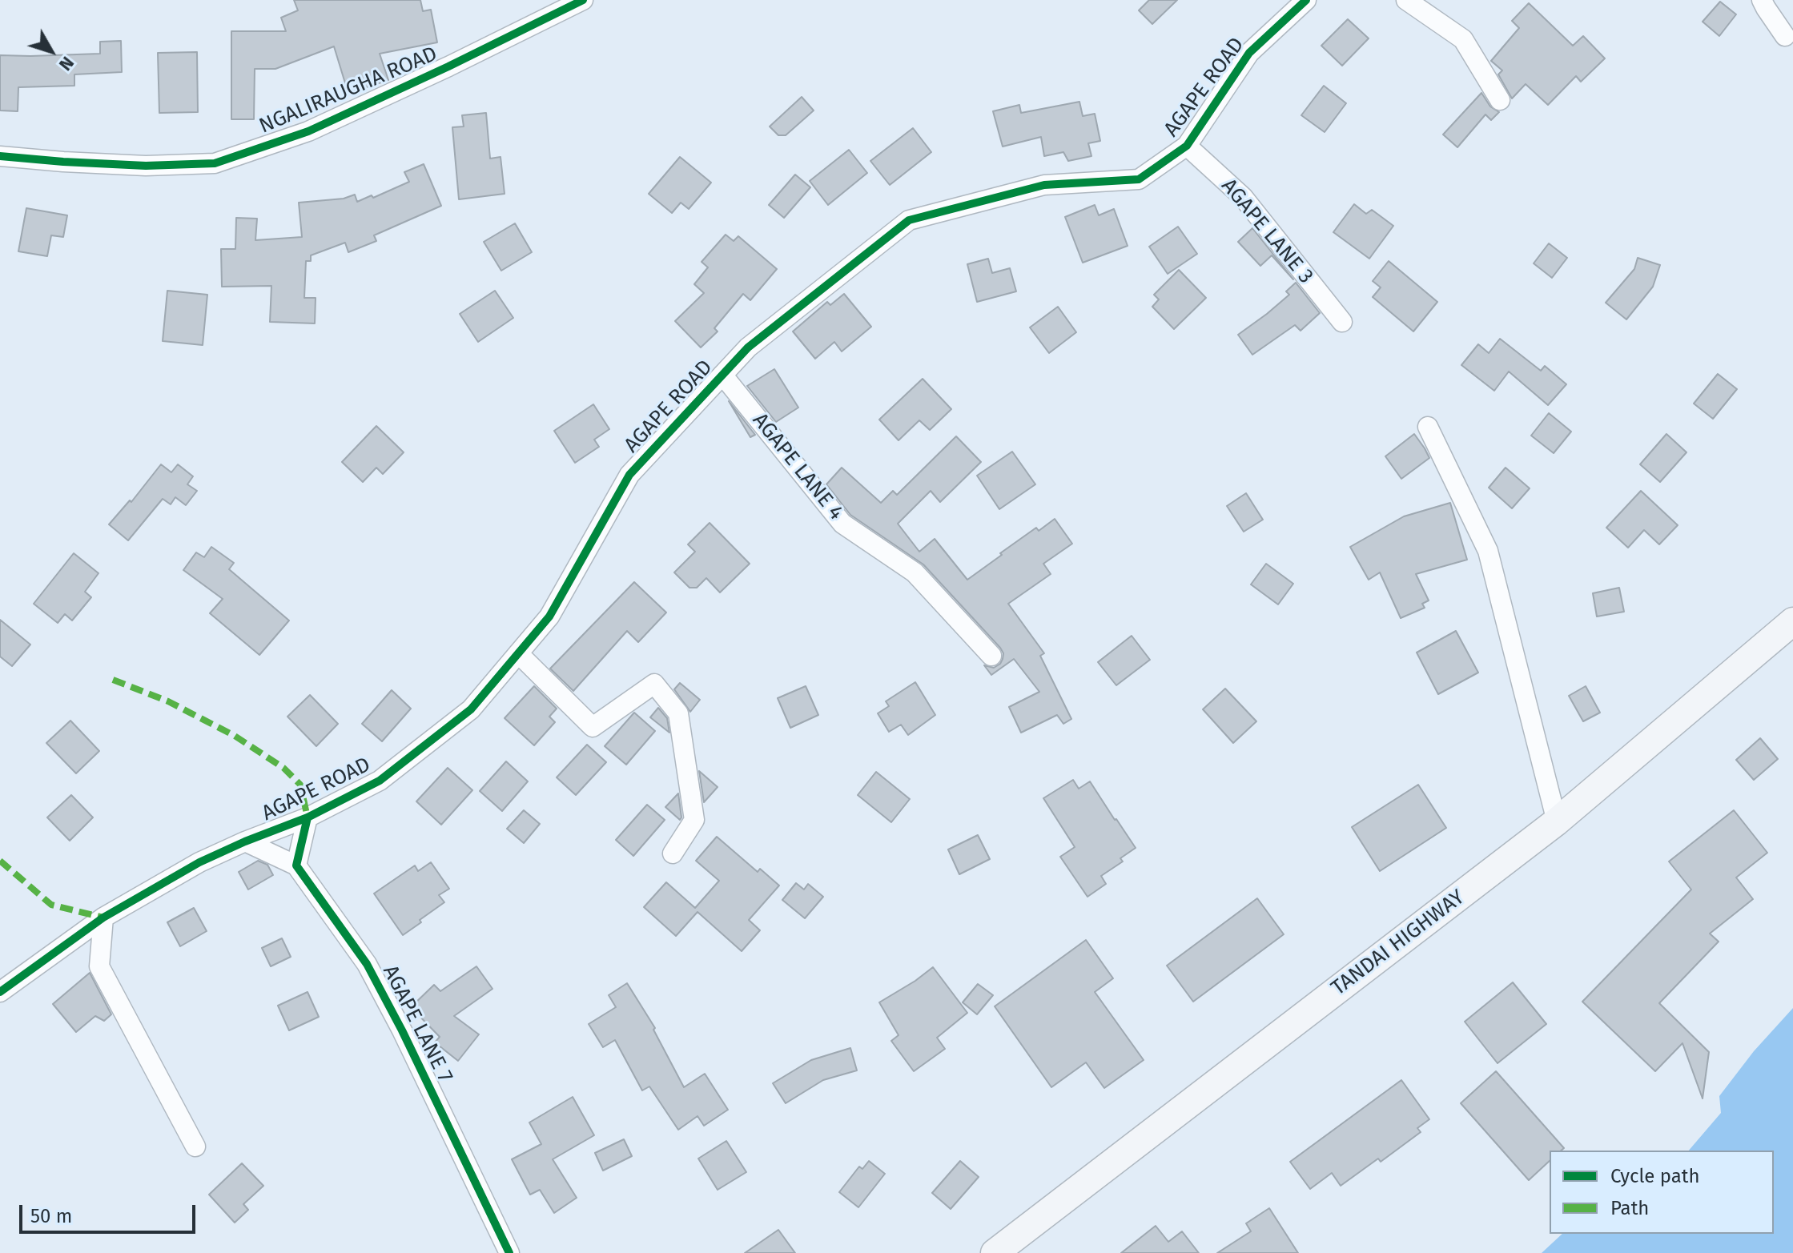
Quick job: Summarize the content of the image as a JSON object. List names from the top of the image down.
{
  "streets": {
    "main road": ["TANDAI HIGHWAY"],
    "street": [
      "AGAPE ROAD",
      "NGALIRAUGHA ROAD",
      "AGAPE LANE 3",
      "AGAPE LANE 4",
      "AGAPE LANE 7"
    ]
  },
  "crossings": [
    ["AGAPE ROAD", "AGAPE LANE 3"],
    ["AGAPE ROAD", "AGAPE LANE 4"],
    ["AGAPE ROAD", "AGAPE LANE 7"]
  ],
  "legend": ["Cycle path", "Path"],
  "scale_bar": "50 m",
  "north": "bottom right"
}
